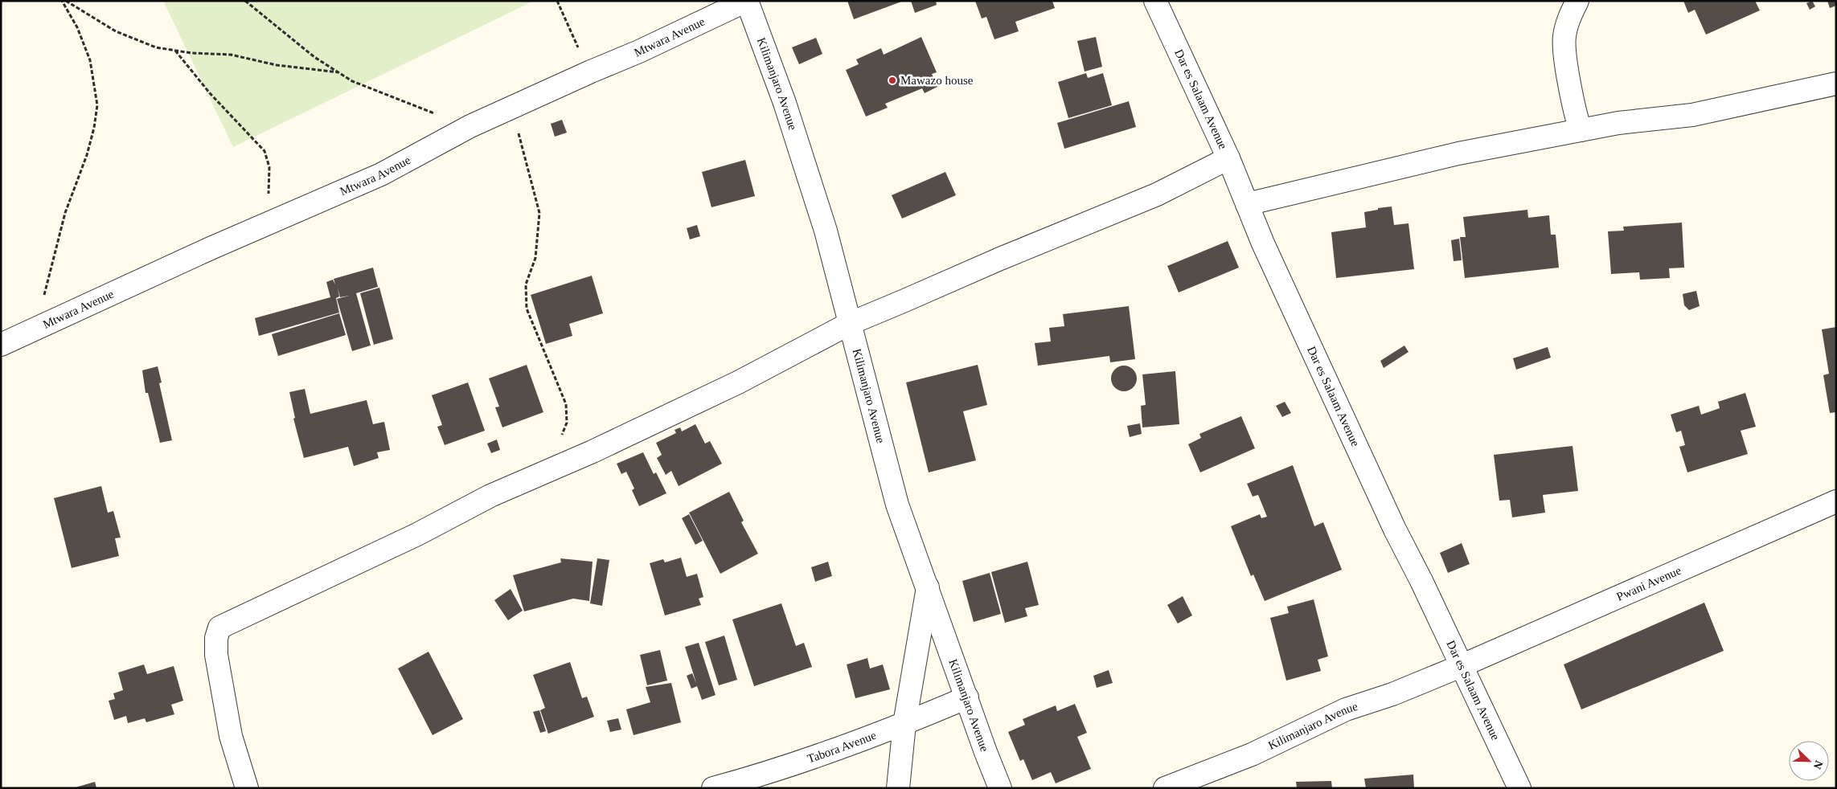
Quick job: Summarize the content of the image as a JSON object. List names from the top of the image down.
{
  "streets": {
    "street": [
      "Mtwara Avenue",
      "Kilimanjaro Avenue",
      "Dar es Salaam Avenue",
      "Pwani Avenue",
      "Tabora Avenue"
    ]
  },
  "crossings": [
    ["Mtwara Avenue", "Kilimanjaro Avenue"],
    ["Kilimanjaro Avenue", "Dar es Salaam Avenue"],
    ["Kilimanjaro Avenue", "Pwani Avenue"],
    ["Kilimanjaro Avenue", "Tabora Avenue"],
    ["Dar es Salaam Avenue", "Pwani Avenue"]
  ],
  "places": ["Mawazo house"],
  "north": "bottom right"
}
